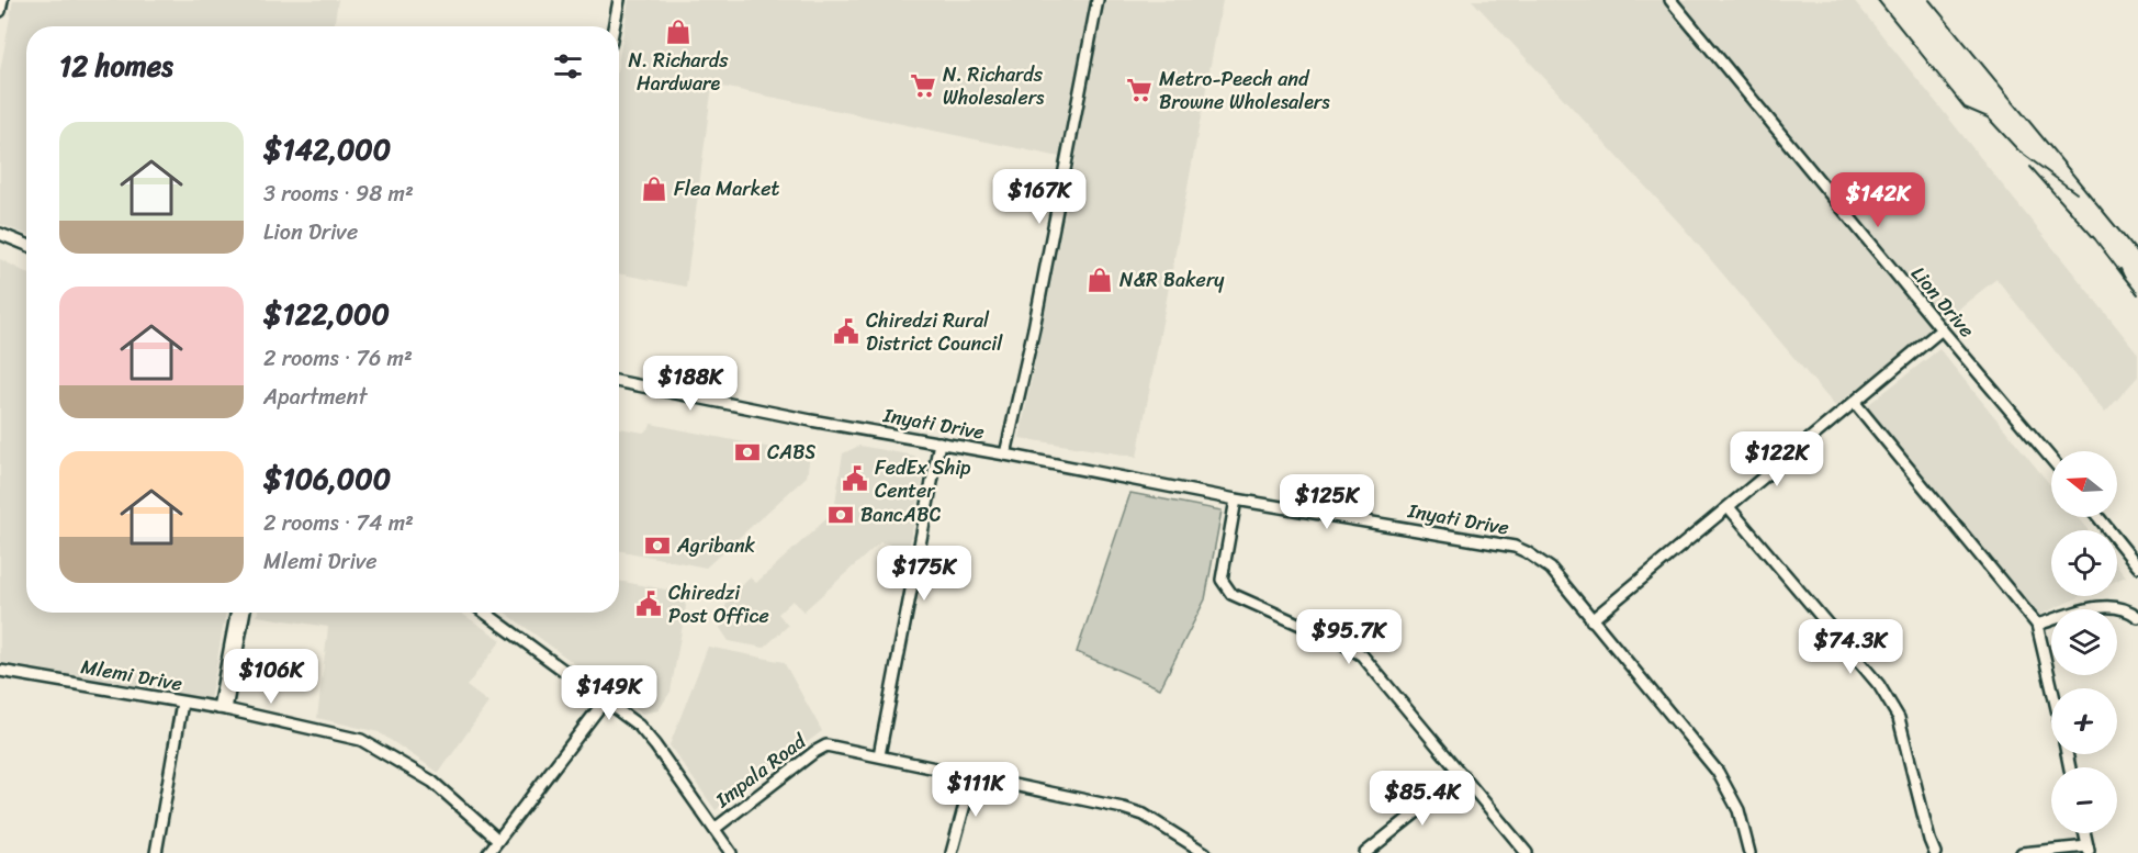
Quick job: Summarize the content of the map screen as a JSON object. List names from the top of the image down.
{
  "streets": {
    "street": [
      "Lion Drive",
      "Inyati Drive",
      "Mlemi Drive",
      "Impala Road"
    ]
  },
  "places": {
    "shop": ["N. Richards Hardware", "Flea Market", "N&R Bakery"],
    "supermarket": ["N. Richards Wholesalers", "Metro-Peech and Browne Wholesalers"],
    "public building": ["Chiredzi Rural District Council", "FedEx Ship Center", "Chiredzi Post Office"],
    "bank": ["CABS", "BancABC", "Agribank"]
  },
  "north": "left",
  "page": {
    "heading": "12 homes",
    "list": [
      {
        "name": "$142,000",
        "note": "3 rooms · 98 m² · Lion Drive"
      },
      {
        "name": "$122,000",
        "note": "2 rooms · 76 m² · Apartment"
      },
      {
        "name": "$106,000",
        "note": "2 rooms · 74 m² · Mlemi Drive"
      }
    ],
    "price": [
      "$167K",
      "$142K",
      "$188K",
      "$122K",
      "$125K",
      "$175K",
      "$95.7K",
      "$74.3K",
      "$106K",
      "$149K",
      "$111K",
      "$85.4K"
    ],
    "map_buttons": ["+", "−"]
  }
}
